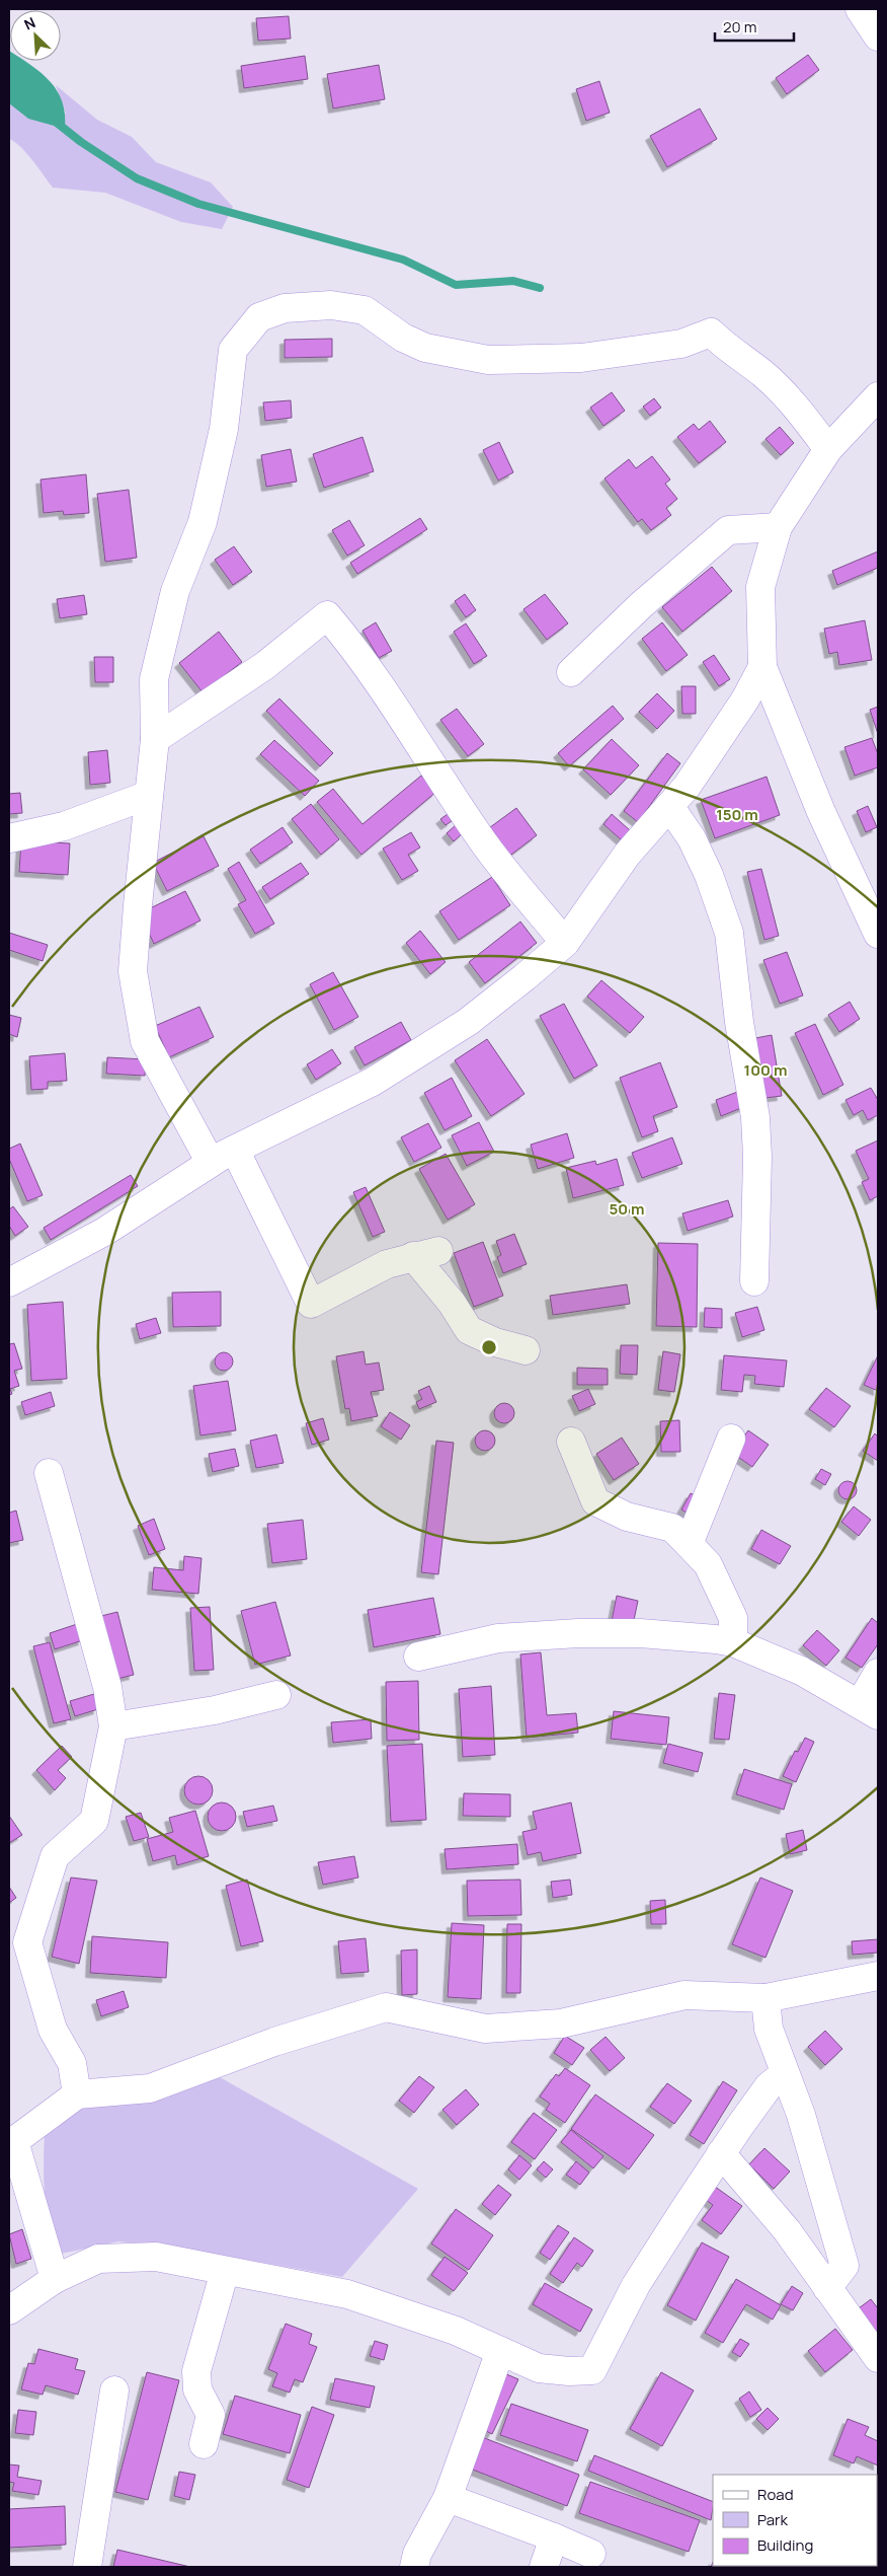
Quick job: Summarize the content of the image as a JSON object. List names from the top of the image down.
{
  "legend": ["Road", "Park", "Building"],
  "scale_bar": "20 m",
  "north": "top left",
  "rings": ["150 m", "100 m", "50 m"]
}
